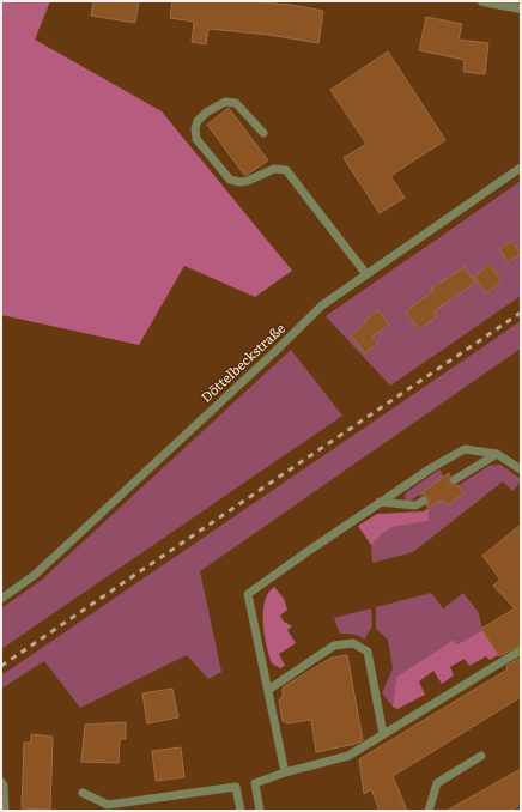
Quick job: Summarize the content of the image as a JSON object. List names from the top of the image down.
{
  "streets": {
    "lane": ["Döttelbeckstraße"]
  }
}
